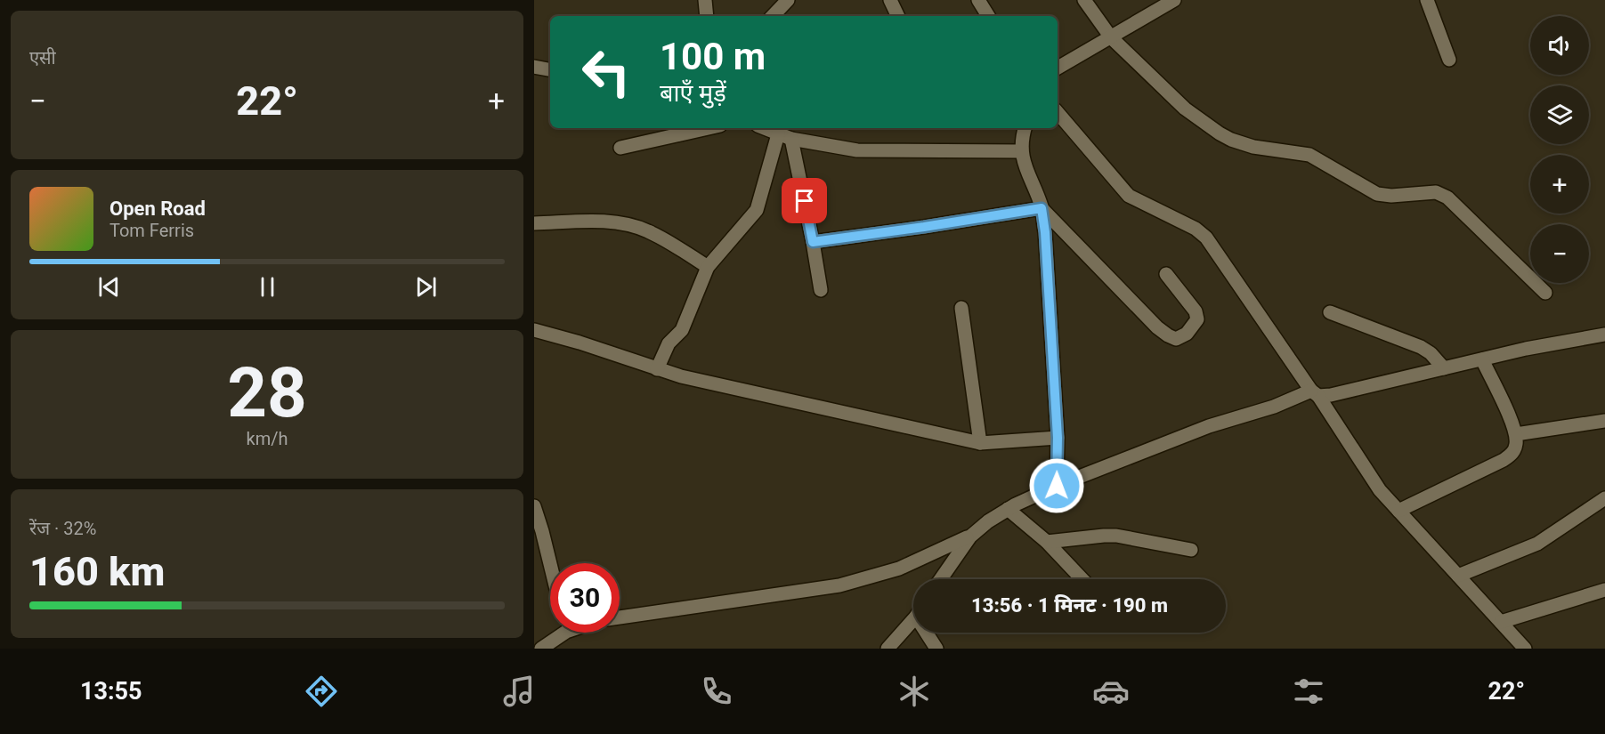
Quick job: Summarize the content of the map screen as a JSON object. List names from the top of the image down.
{
  "page": {
    "tile": [
      "एसी",
      ["28", "km/h"],
      ["रेंज · 32%", "160 km"]
    ],
    "map_buttons": ["+", "−"],
    "turn": ["100 m", "बाएँ मुड़ें"],
    "heat": ["−", "22°", "+"],
    "song": ["Open Road", "Tom Ferris"],
    "limit": "30",
    "trip": "13:56 · 1 मिनट · 190 m",
    "tabs": ["13:55", "22°"]
  }
}
